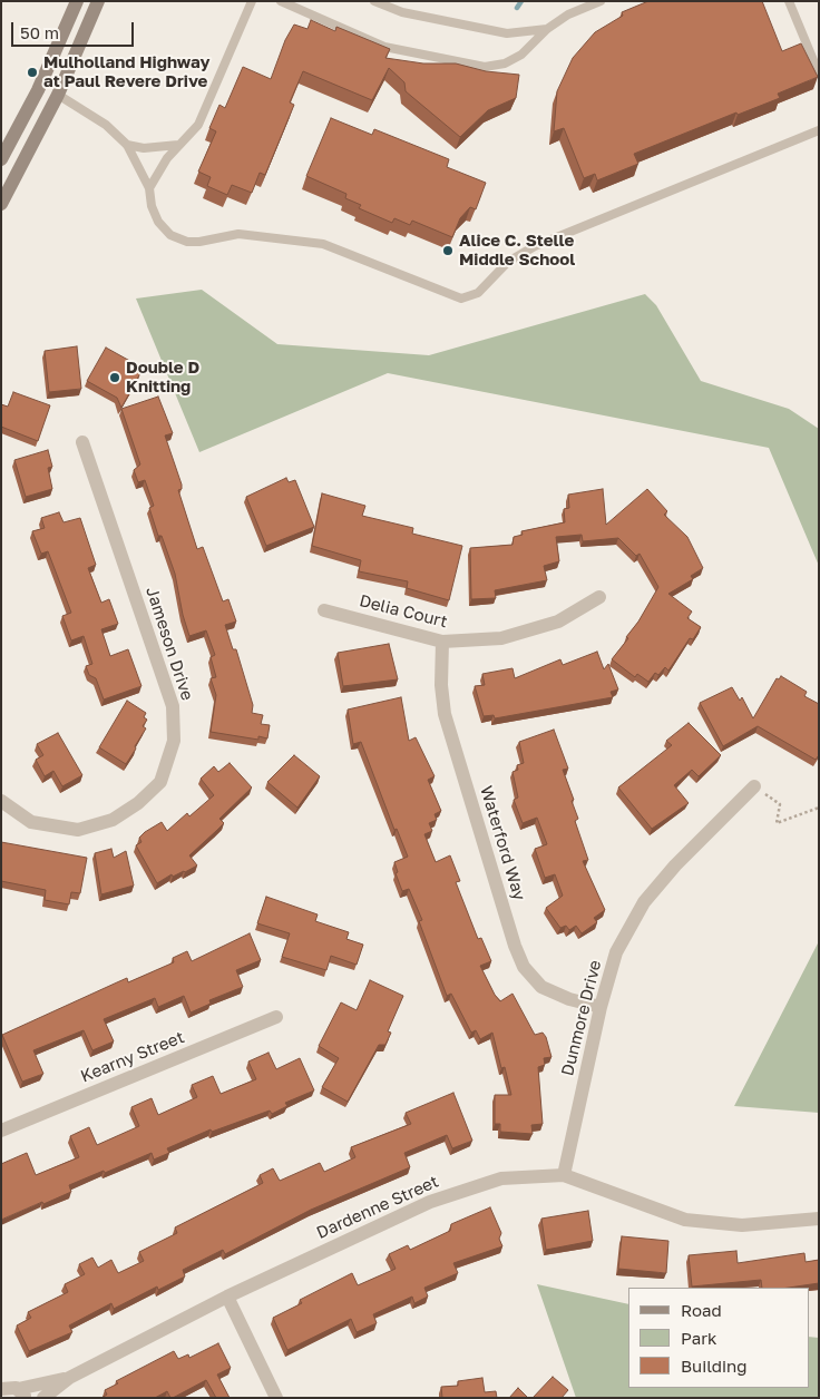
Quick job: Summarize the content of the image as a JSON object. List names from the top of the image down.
{
  "streets": {
    "street": [
      "Delia Court",
      "Jameson Drive",
      "Waterford Way",
      "Dunmore Drive",
      "Kearny Street",
      "Dardenne Street"
    ]
  },
  "crossings": [
    ["Delia Court", "Waterford Way"],
    ["Waterford Way", "Dunmore Drive"],
    ["Dunmore Drive", "Dardenne Street"]
  ],
  "places": ["Mulholland Highway at Paul Revere Drive", "Alice C. Stelle Middle School", "Double D Knitting"],
  "legend": ["Road", "Park", "Building"],
  "scale_bar": "50 m"
}
